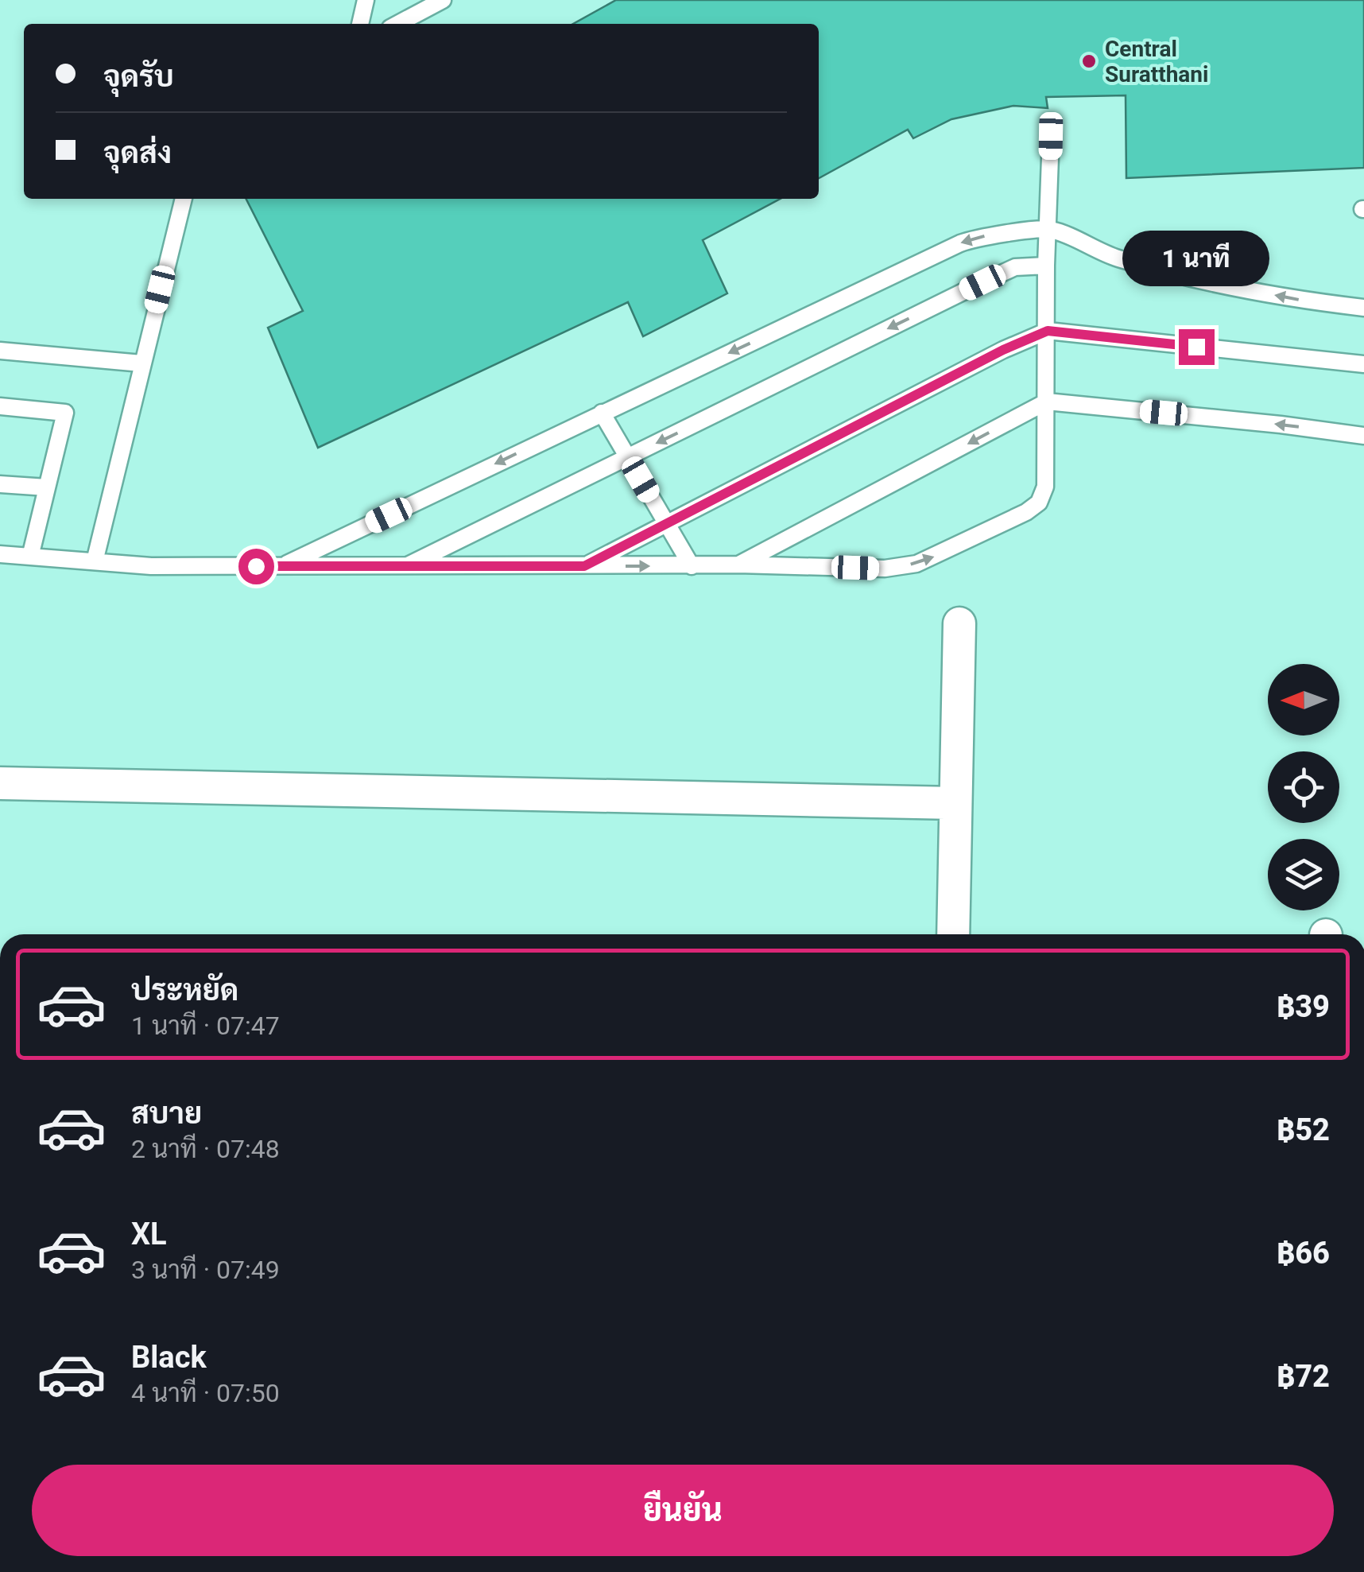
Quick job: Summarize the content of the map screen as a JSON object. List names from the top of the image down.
{
  "places": ["Central Suratthani"],
  "north": "left",
  "page": {
    "banner": ["จุดรับ", "จุดส่ง"],
    "bubble": "1 นาที",
    "list": [
      {
        "name": "ประหยัด",
        "note": "1 นาที · 07:47",
        "value": "฿39"
      },
      {
        "name": "สบาย",
        "note": "2 นาที · 07:48",
        "value": "฿52"
      },
      {
        "name": "XL",
        "note": "3 นาที · 07:49",
        "value": "฿66"
      },
      {
        "name": "Black",
        "note": "4 นาที · 07:50",
        "value": "฿72"
      }
    ],
    "buttons": "ยืนยัน"
  }
}
